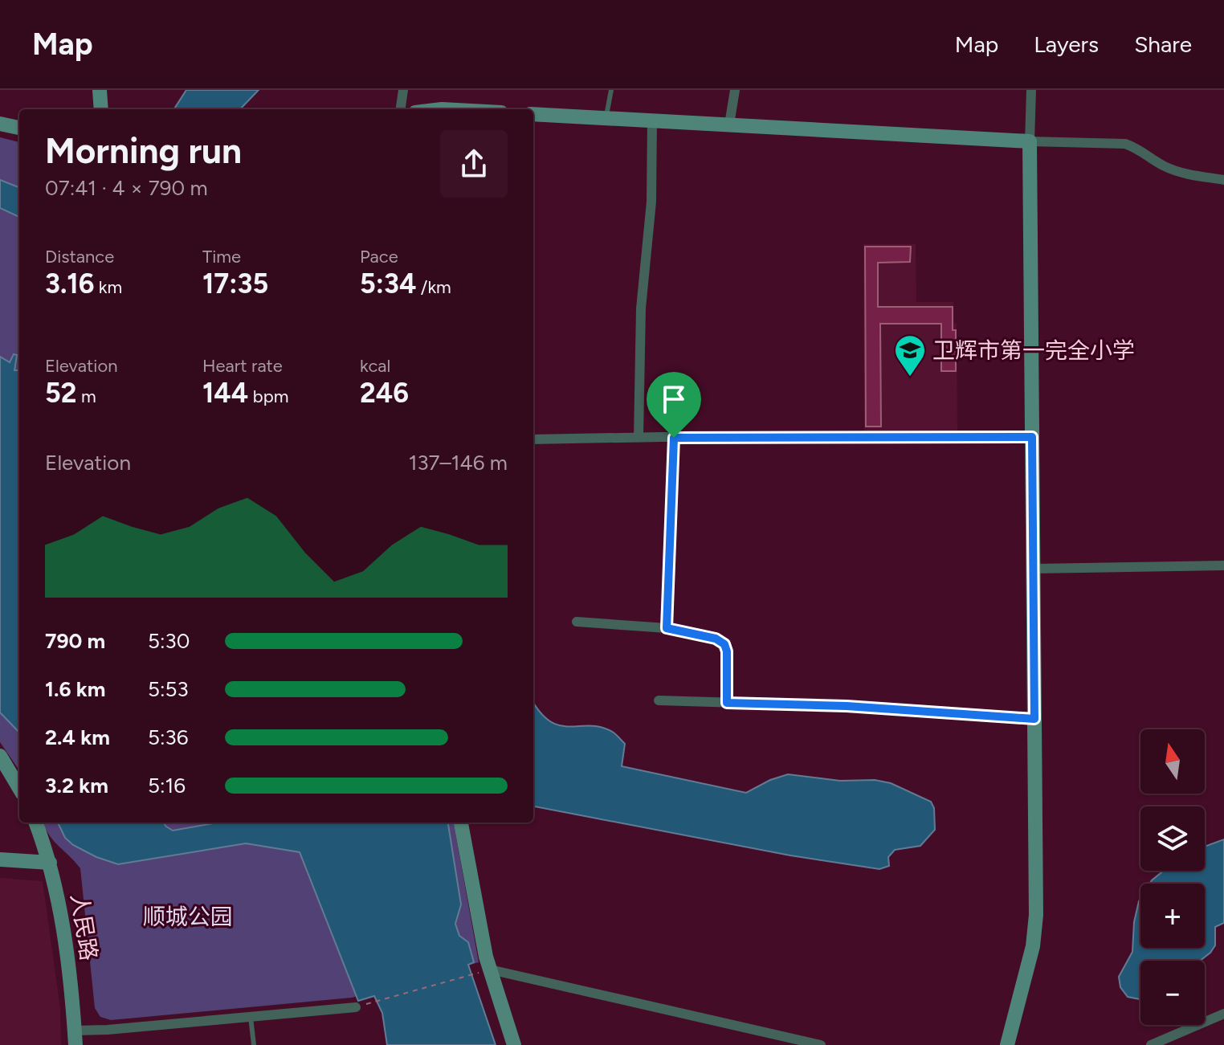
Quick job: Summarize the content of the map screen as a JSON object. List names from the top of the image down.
{
  "streets": {
    "street": ["人民路"]
  },
  "parks": ["顺城公园"],
  "places": {
    "school or university": ["卫辉市第一完全小学"]
  },
  "north": "top",
  "page": {
    "header": "Map",
    "nav": ["Map", "Layers", "Share"],
    "heading": ["Morning run", "07:41 · 4 × 790 m"],
    "stats": [
      ["Distance", "3.16 km"],
      ["Time", "17:35"],
      ["Pace", "5:34 /km"],
      ["Elevation", "52 m"],
      ["Heart rate", "144 bpm"],
      ["kcal", "246"]
    ],
    "chart": ["Elevation", "137–146 m"],
    "list": [
      {
        "name": "790 m",
        "note": "5:30"
      },
      {
        "name": "1.6 km",
        "note": "5:53"
      },
      {
        "name": "2.4 km",
        "note": "5:36"
      },
      {
        "name": "3.2 km",
        "note": "5:16"
      }
    ],
    "map_buttons": ["+", "−"]
  }
}
